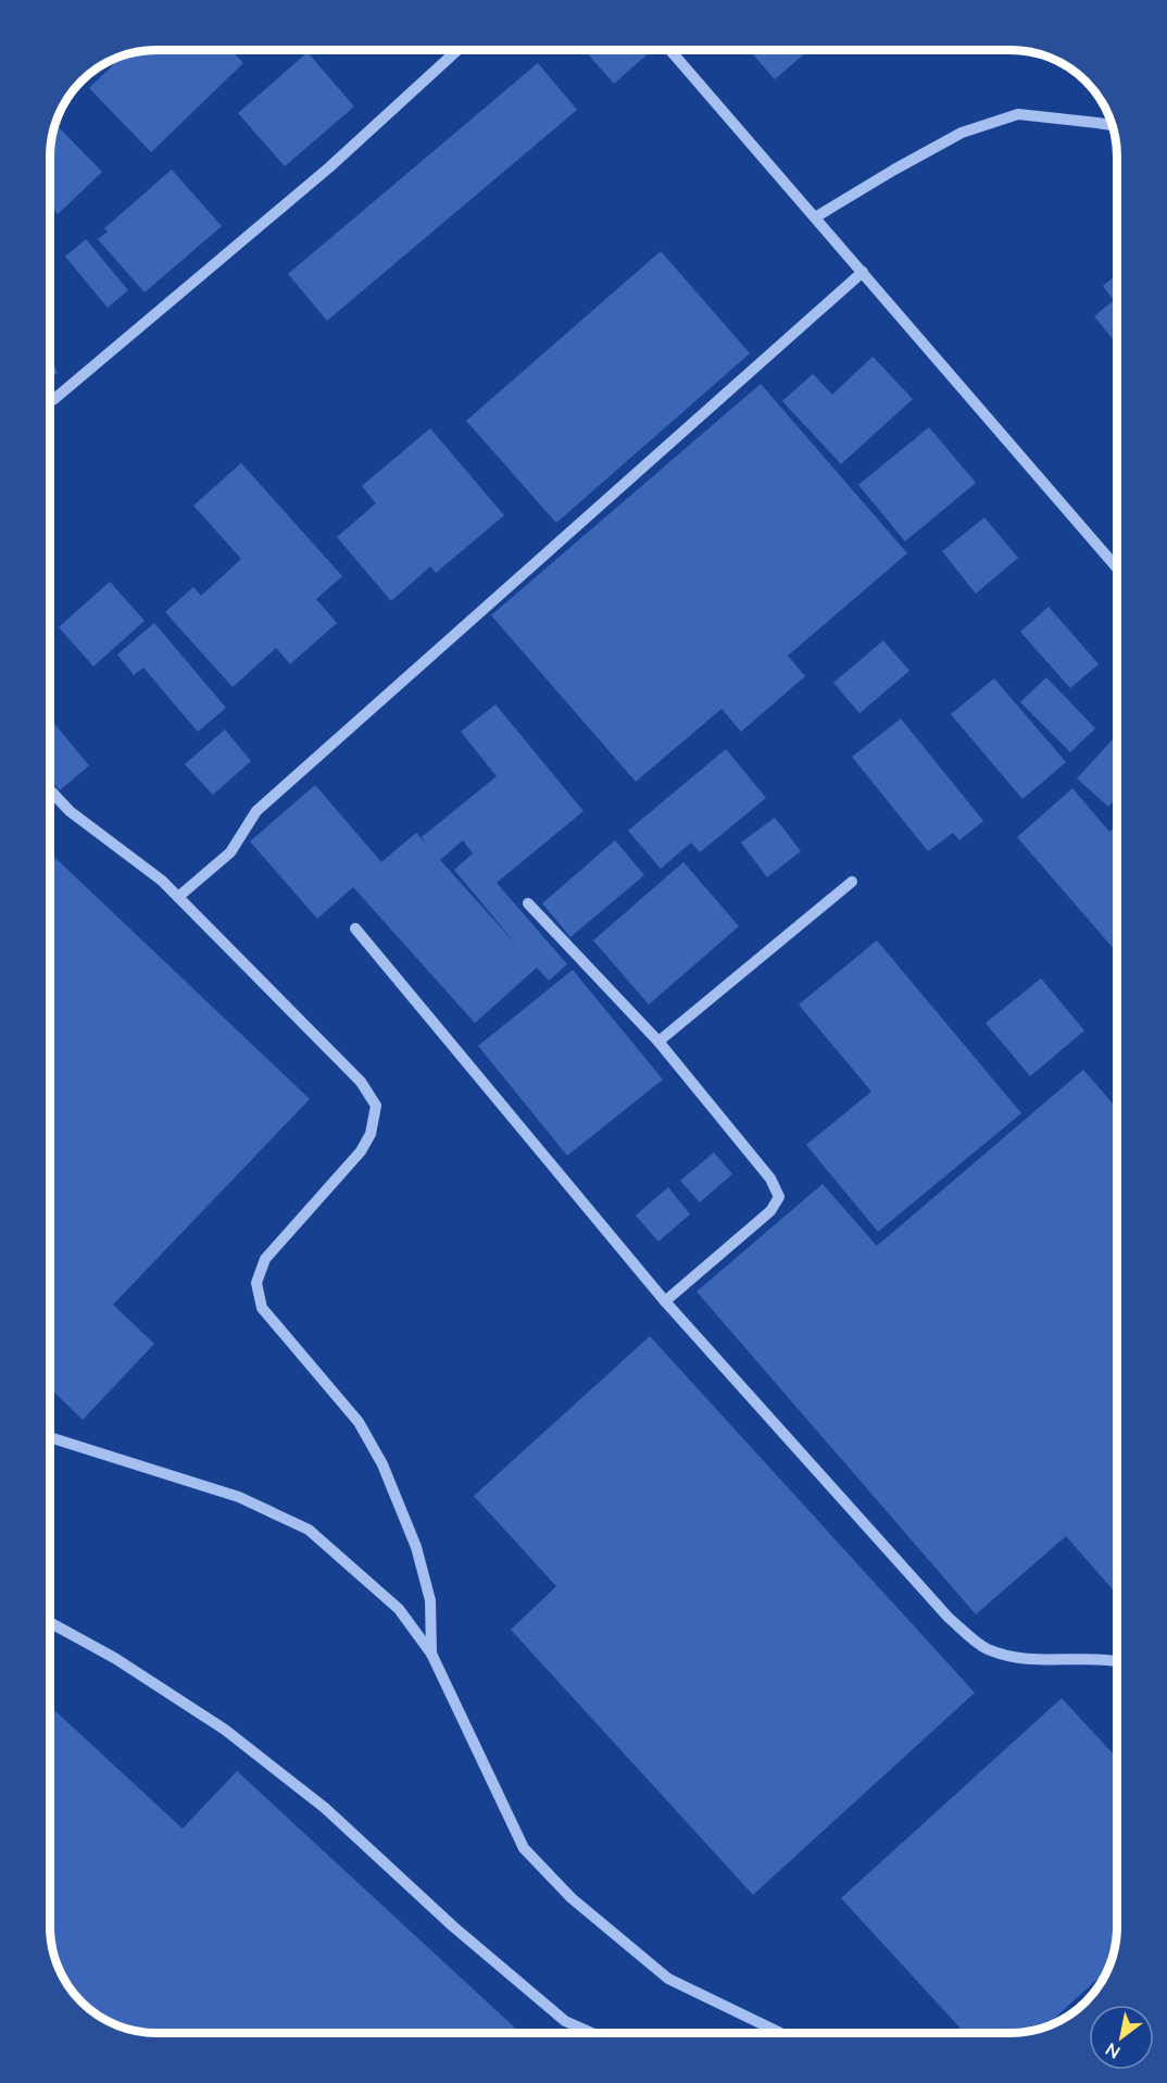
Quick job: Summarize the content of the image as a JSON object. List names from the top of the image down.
{
  "north": "bottom left"
}
